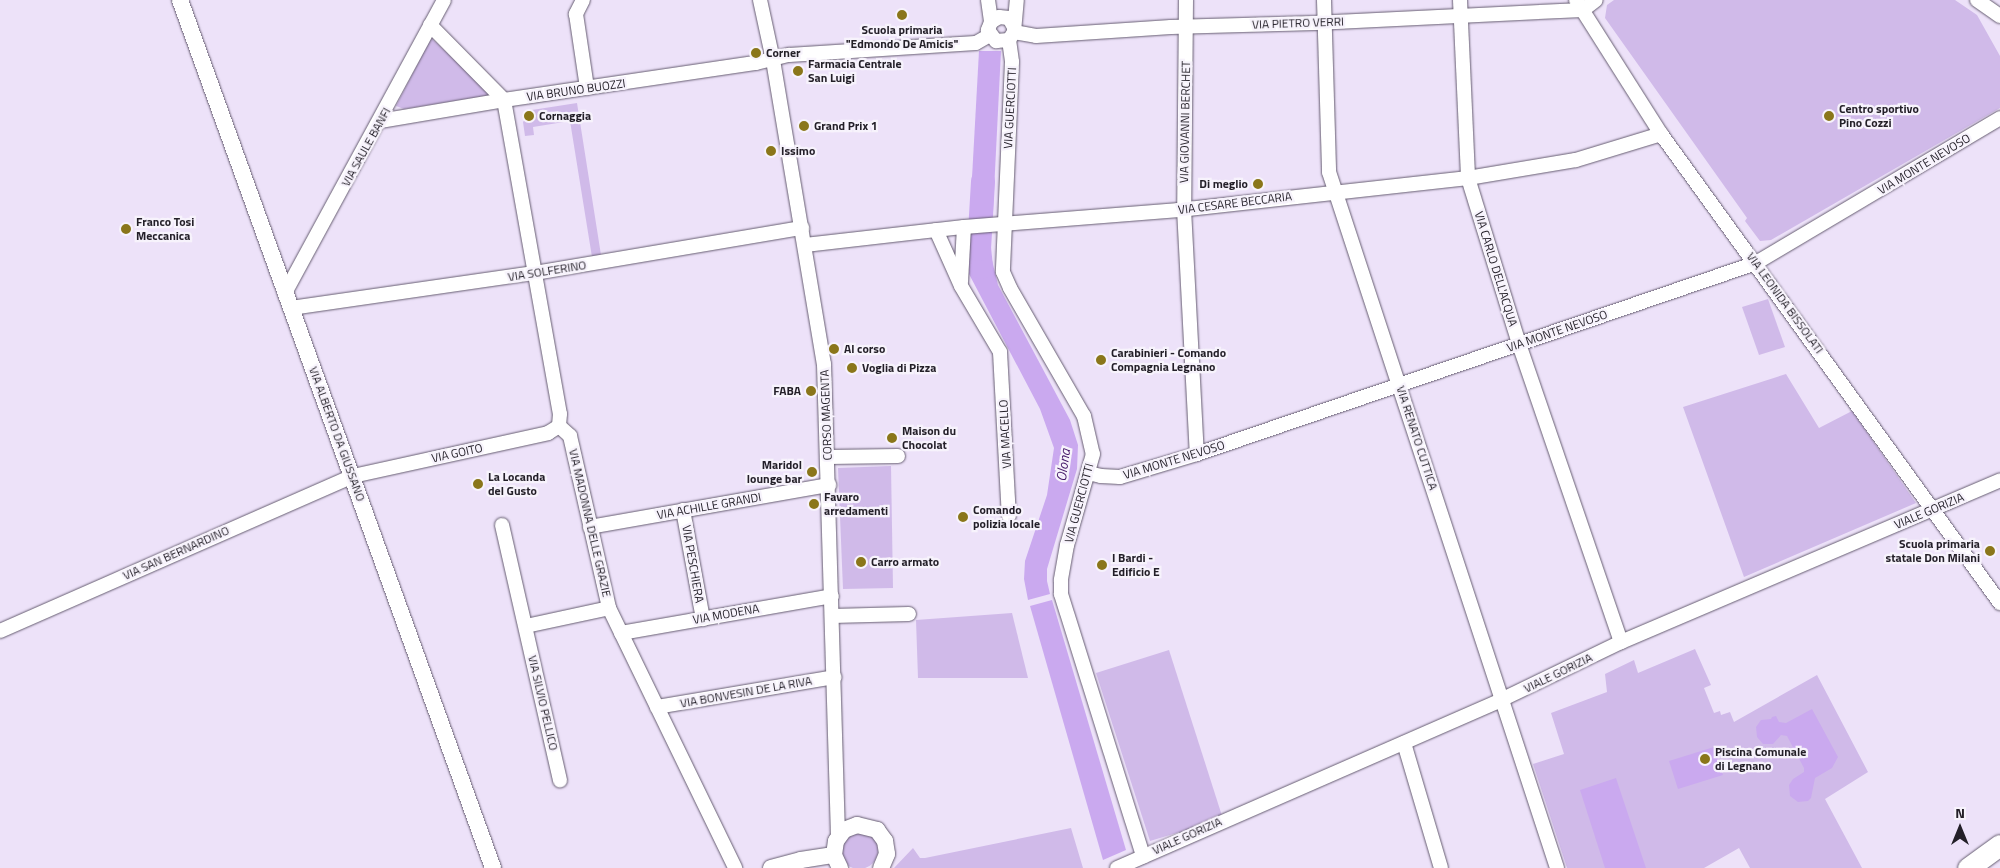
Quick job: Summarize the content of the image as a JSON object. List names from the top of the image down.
{
  "streets": {
    "street": [
      "VIA PIETRO VERRI",
      "VIA BRUNO BUOZZI",
      "VIA GUERCIOTTI",
      "VIA GIOVANNI BERCHET",
      "VIA SAULE BANFI",
      "VIA MONTE NEVOSO",
      "VIA CESARE BECCARIA",
      "VIA CARLO DELL'ACQUA",
      "VIA SOLFERINO",
      "VIA LEONIDA BISSOLATI",
      "CORSO MAGENTA",
      "VIA ALBERTO DA GIUSSANO",
      "VIA MACELLO",
      "VIA RENATO CUTTICA",
      "VIA GOITO",
      "VIA ACHILLE GRANDI",
      "VIALE GORIZIA",
      "VIA MADONNA DELLE GRAZIE",
      "VIA SAN BERNARDINO",
      "VIA PESCHIERA",
      "VIA MODENA",
      "VIA BONVESIN DE LA RIVA",
      "VIA SILVIO PELLICO"
    ]
  },
  "crossings": [
    ["VIA PIETRO VERRI", "VIA GUERCIOTTI"],
    ["VIA PIETRO VERRI", "VIA GIOVANNI BERCHET"],
    ["VIA PIETRO VERRI", "VIA CARLO DELL'ACQUA"],
    ["VIA PIETRO VERRI", "VIA LEONIDA BISSOLATI"],
    ["VIA PIETRO VERRI", "VIA RENATO CUTTICA"],
    ["VIA BRUNO BUOZZI", "VIA SAULE BANFI"],
    ["VIA BRUNO BUOZZI", "CORSO MAGENTA"],
    ["VIA GUERCIOTTI", "VIA MONTE NEVOSO"],
    ["VIA GUERCIOTTI", "VIA CESARE BECCARIA"],
    ["VIA GUERCIOTTI", "VIALE GORIZIA"],
    ["VIA GIOVANNI BERCHET", "VIA MONTE NEVOSO"],
    ["VIA GIOVANNI BERCHET", "VIA CESARE BECCARIA"],
    ["VIA SAULE BANFI", "VIA SOLFERINO"],
    ["VIA SAULE BANFI", "VIA ALBERTO DA GIUSSANO"],
    ["VIA MONTE NEVOSO", "VIA CARLO DELL'ACQUA"],
    ["VIA MONTE NEVOSO", "VIA LEONIDA BISSOLATI"],
    ["VIA MONTE NEVOSO", "VIA RENATO CUTTICA"],
    ["VIA CESARE BECCARIA", "VIA CARLO DELL'ACQUA"],
    ["VIA CESARE BECCARIA", "VIA LEONIDA BISSOLATI"],
    ["VIA CESARE BECCARIA", "CORSO MAGENTA"],
    ["VIA CESARE BECCARIA", "VIA RENATO CUTTICA"],
    ["VIA CARLO DELL'ACQUA", "VIALE GORIZIA"],
    ["VIA SOLFERINO", "CORSO MAGENTA"],
    ["VIA SOLFERINO", "VIA ALBERTO DA GIUSSANO"],
    ["VIA LEONIDA BISSOLATI", "VIALE GORIZIA"],
    ["CORSO MAGENTA", "VIA ACHILLE GRANDI"],
    ["CORSO MAGENTA", "VIA MODENA"],
    ["CORSO MAGENTA", "VIA BONVESIN DE LA RIVA"],
    ["VIA ALBERTO DA GIUSSANO", "VIA GOITO"],
    ["VIA ALBERTO DA GIUSSANO", "VIA SAN BERNARDINO"],
    ["VIA RENATO CUTTICA", "VIALE GORIZIA"],
    ["VIA GOITO", "VIA MADONNA DELLE GRAZIE"],
    ["VIA GOITO", "VIA SAN BERNARDINO"],
    ["VIA ACHILLE GRANDI", "VIA MADONNA DELLE GRAZIE"],
    ["VIA ACHILLE GRANDI", "VIA PESCHIERA"],
    ["VIA MADONNA DELLE GRAZIE", "VIA MODENA"],
    ["VIA MADONNA DELLE GRAZIE", "VIA BONVESIN DE LA RIVA"],
    ["VIA PESCHIERA", "VIA MODENA"]
  ],
  "water": ["Olona"],
  "places": [
    "Scuola primaria \"Edmondo De Amicis\"",
    "Corner",
    "Farmacia Centrale San Luigi",
    "Cornaggia",
    "Centro sportivo Pino Cozzi",
    "Grand Prix 1",
    "Issimo",
    "Di meglio",
    "Franco Tosi Meccanica",
    "Al corso",
    "Carabinieri - Comando Compagnia Legnano",
    "Voglia di Pizza",
    "FABA",
    "Maison du Chocolat",
    "Maridol lounge bar",
    "La Locanda del Gusto",
    "Favaro arredamenti",
    "Comando polizia locale",
    "Scuola primaria statale Don Milani",
    "Carro armato",
    "I Bardi - Edificio E",
    "Piscina Comunale di Legnano"
  ],
  "north": "top"
}
